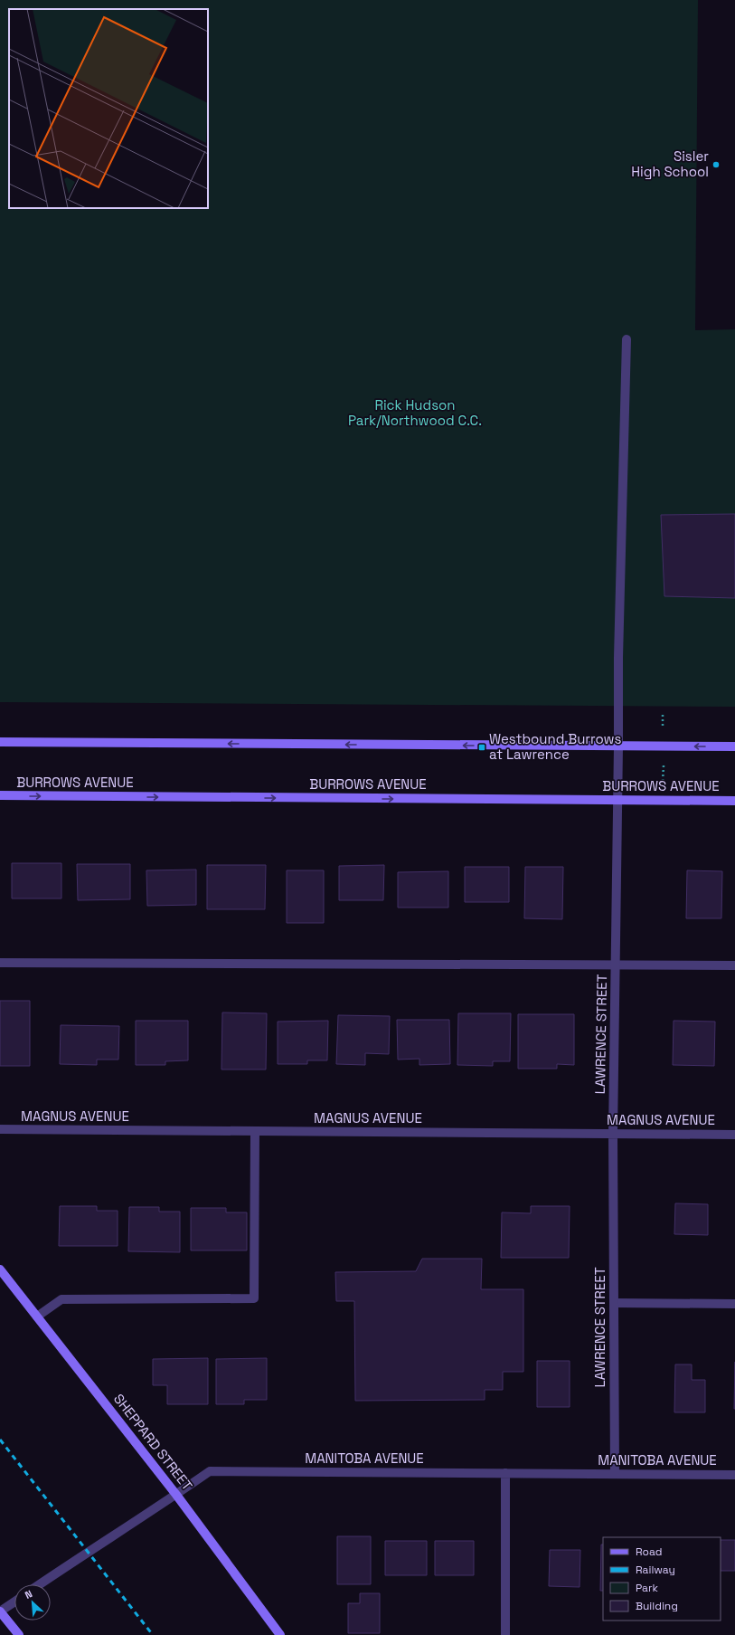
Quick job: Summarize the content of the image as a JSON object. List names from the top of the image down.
{
  "streets": {
    "street": [
      "BURROWS AVENUE",
      "LAWRENCE STREET",
      "MAGNUS AVENUE",
      "SHEPPARD STREET",
      "MANITOBA AVENUE"
    ]
  },
  "crossings": [
    ["BURROWS AVENUE", "LAWRENCE STREET"],
    ["LAWRENCE STREET", "MAGNUS AVENUE"],
    ["LAWRENCE STREET", "MANITOBA AVENUE"],
    ["SHEPPARD STREET", "MANITOBA AVENUE"]
  ],
  "parks": ["Rick Hudson Park/Northwood C.C."],
  "places": {
    "other": ["Sisler High School"],
    "transit": ["Westbound Burrows at Lawrence"]
  },
  "legend": [
    "Road",
    "Railway",
    "Park",
    "Building"
  ],
  "north": "top left"
}
